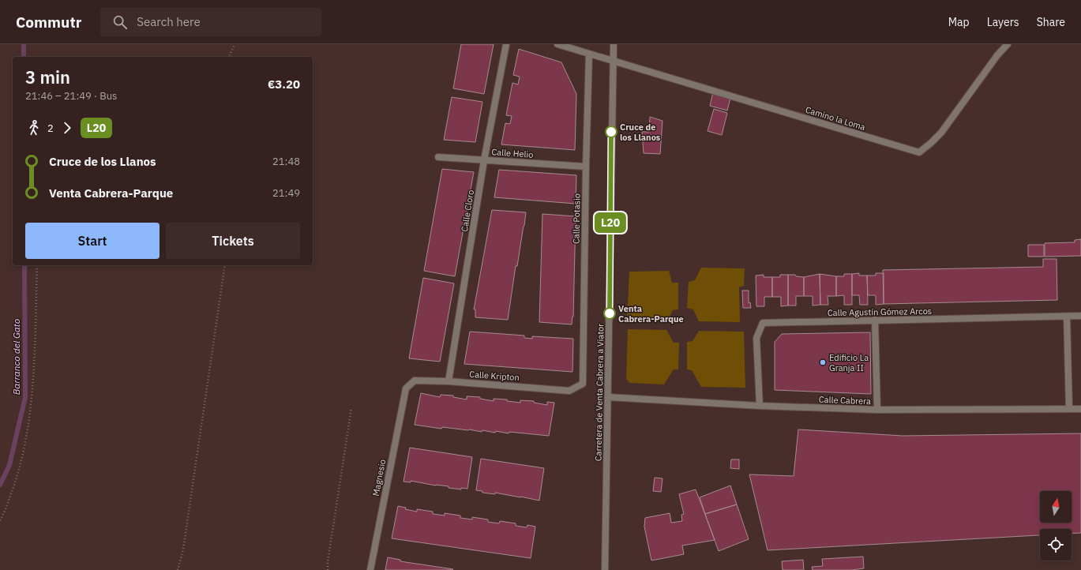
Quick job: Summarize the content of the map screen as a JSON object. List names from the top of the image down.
{
  "streets": {
    "street": [
      "Camino la Loma",
      "Calle Helio",
      "Calle Cloro",
      "Calle Potasio",
      "Calle Agustín Gómez Arcos",
      "Calle Kripton",
      "Carretera de Venta Cabrera a Viator",
      "Calle Cabrera",
      "Magnesio"
    ]
  },
  "crossings": [
    ["Camino la Loma", "Carretera de Venta Cabrera a Viator"],
    ["Calle Helio", "Calle Cloro"],
    ["Calle Helio", "Calle Potasio"],
    ["Calle Cloro", "Calle Kripton"],
    ["Calle Potasio", "Calle Kripton"],
    ["Calle Agustín Gómez Arcos", "Calle Cabrera"],
    ["Calle Kripton", "Magnesio"],
    ["Carretera de Venta Cabrera a Viator", "Calle Cabrera"]
  ],
  "water": ["Barranco del Gato"],
  "places": ["Cruce de los Llanos", "Venta Cabrera-Parque", "Edificio La Granja II"],
  "lines": ["bus line L20"],
  "north": "top",
  "page": {
    "header": "Commutr",
    "search": "Search here",
    "nav": ["Map", "Layers", "Share"],
    "on_map": "L20",
    "heading": ["3 min", "21:46 – 21:49 · Bus", "€3.20"],
    "legs": ["2", "L20"],
    "list": [
      {
        "name": "Cruce de los Llanos",
        "value": "21:48"
      },
      {
        "name": "Venta Cabrera-Parque",
        "value": "21:49"
      }
    ],
    "buttons": ["Start", "Tickets"]
  }
}
